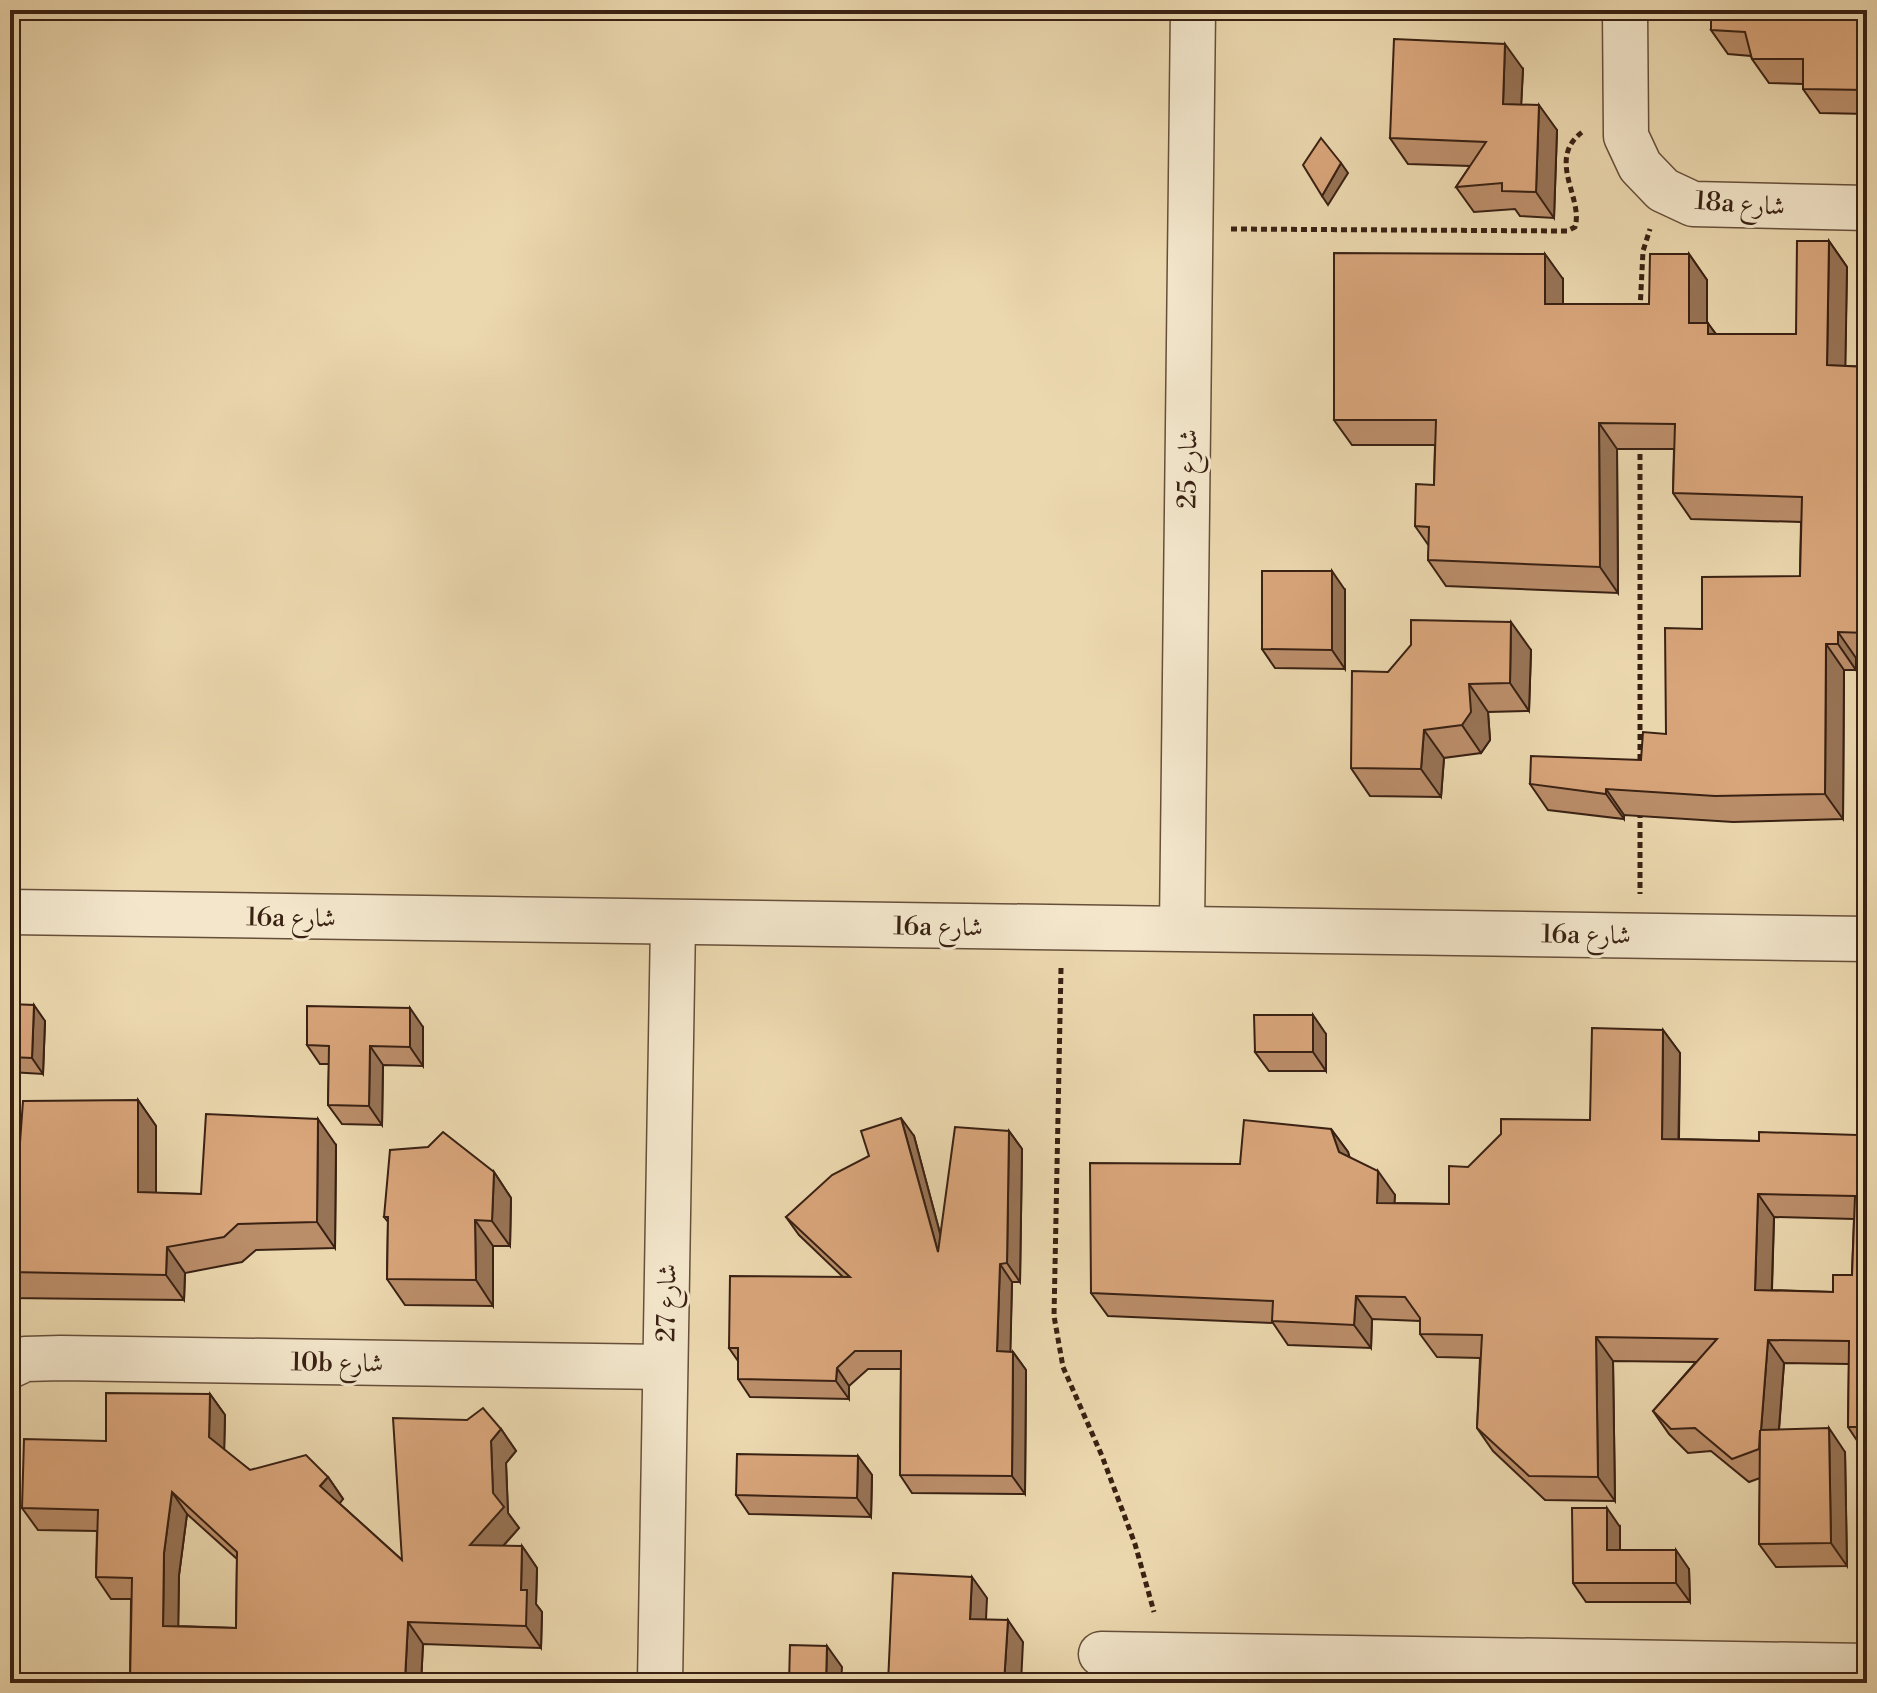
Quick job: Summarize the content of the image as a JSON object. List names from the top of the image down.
{
  "streets": {
    "street": [
      "18a شارع",
      "شارع 25",
      "16a شارع",
      "شارع 27",
      "10b شارع"
    ]
  },
  "crossings": [
    ["شارع 25", "16a شارع"],
    ["16a شارع", "شارع 27"],
    ["شارع 27", "10b شارع"]
  ]
}
